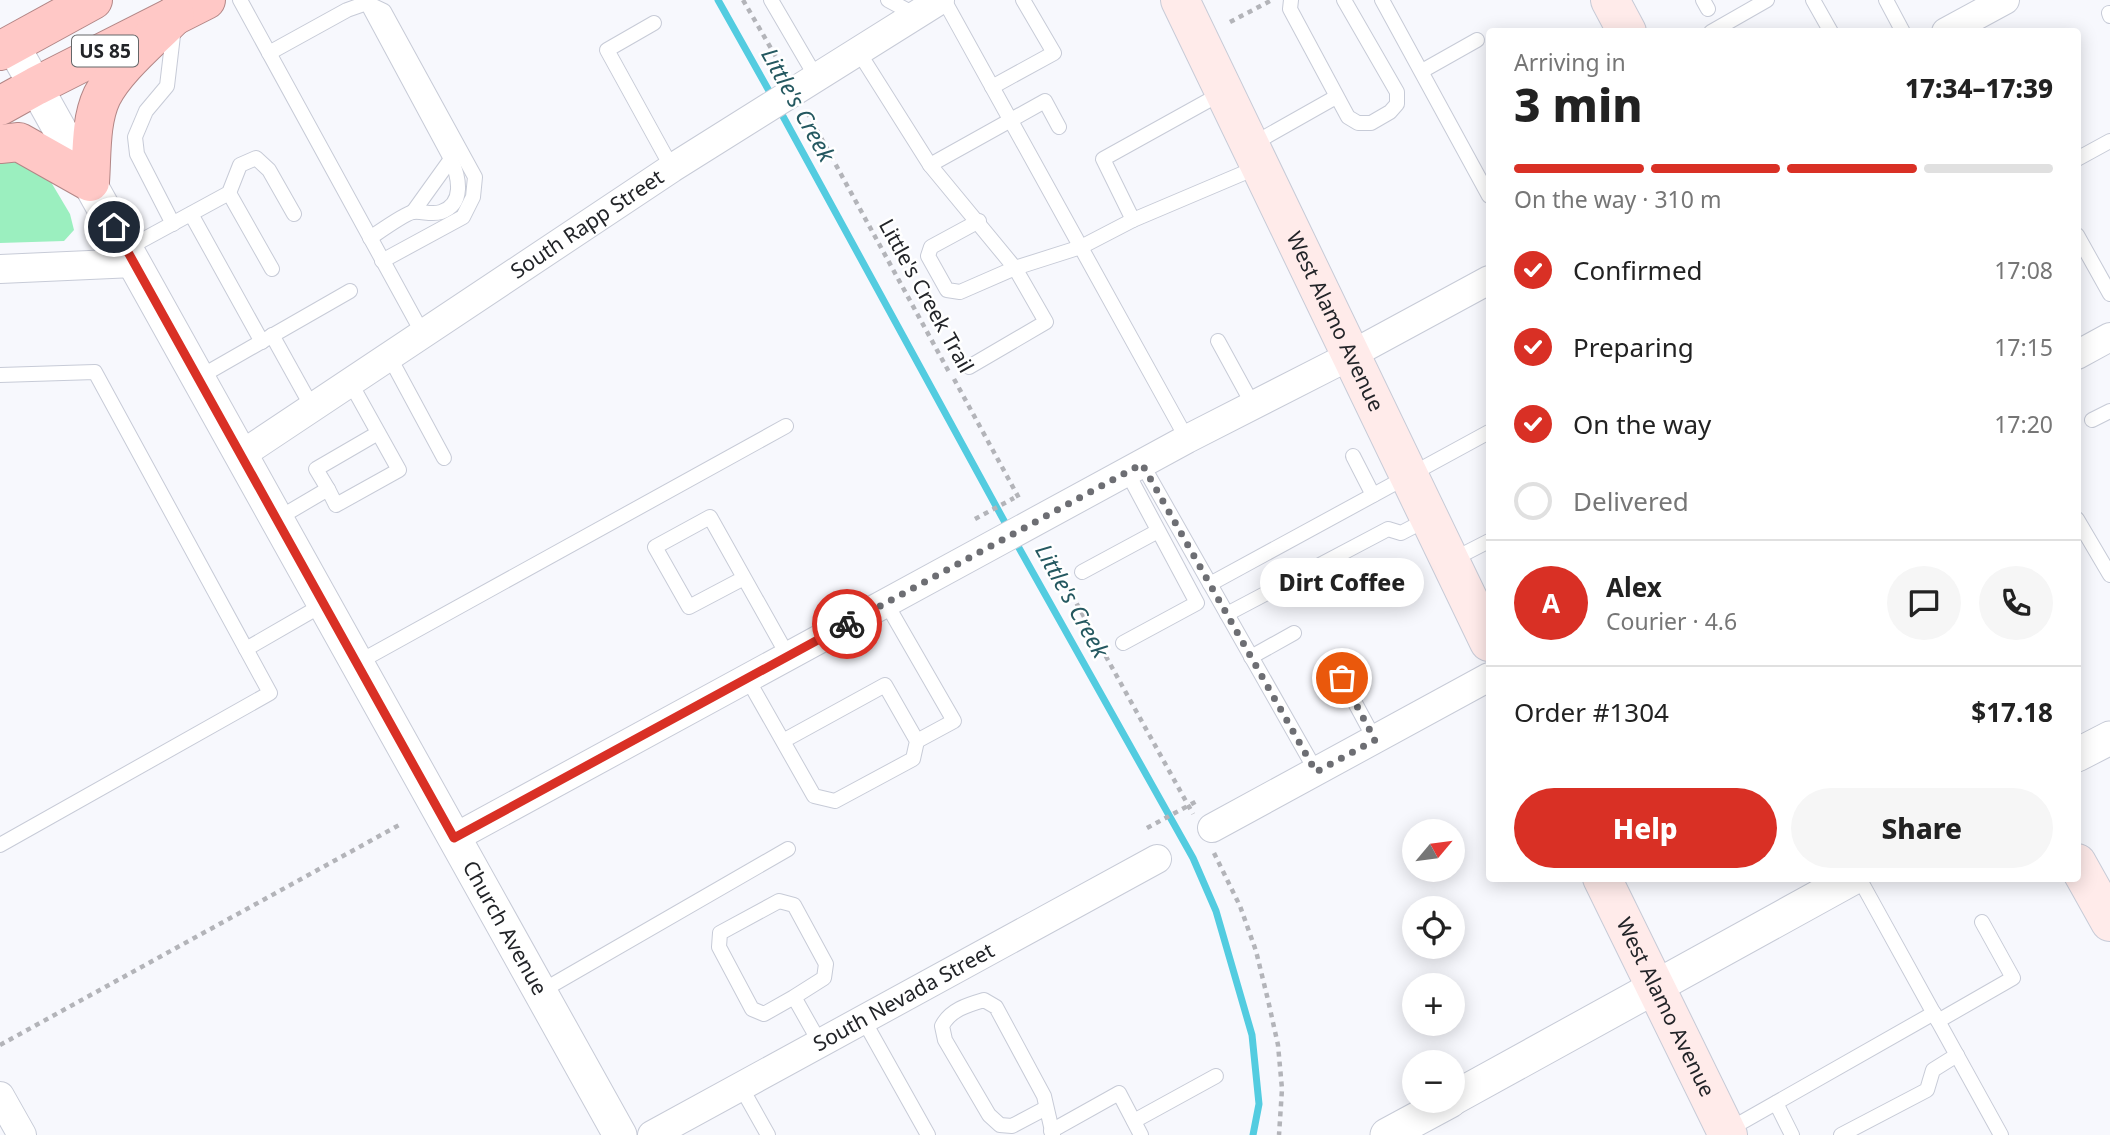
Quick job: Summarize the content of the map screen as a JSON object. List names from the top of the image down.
{
  "streets": {
    "highway": ["US 85"],
    "main road": ["West Alamo Avenue"],
    "street": ["South Rapp Street", "Church Avenue", "South Nevada Street"],
    "path": ["Little's Creek Trail"]
  },
  "crossings": [
    ["US 85", "Church Avenue"],
    ["South Rapp Street", "Little's Creek Trail"],
    ["South Rapp Street", "Church Avenue"]
  ],
  "water": ["Little's Creek"],
  "places": ["Dirt Coffee"],
  "north": "top right",
  "page": {
    "heading": ["3 min", "Arriving in", "17:34–17:39"],
    "panel": [
      "Alex",
      "Courier · 4.6",
      "Order #1304",
      "$17.18"
    ],
    "bar": "On the way · 310 m",
    "list": [
      ["Confirmed", "17:08"],
      ["Preparing", "17:15"],
      ["On the way", "17:20"],
      "Delivered"
    ],
    "bubble": "Dirt Coffee",
    "round": "A",
    "buttons": ["Help", "Share"],
    "map_buttons": ["+", "−"]
  }
}
